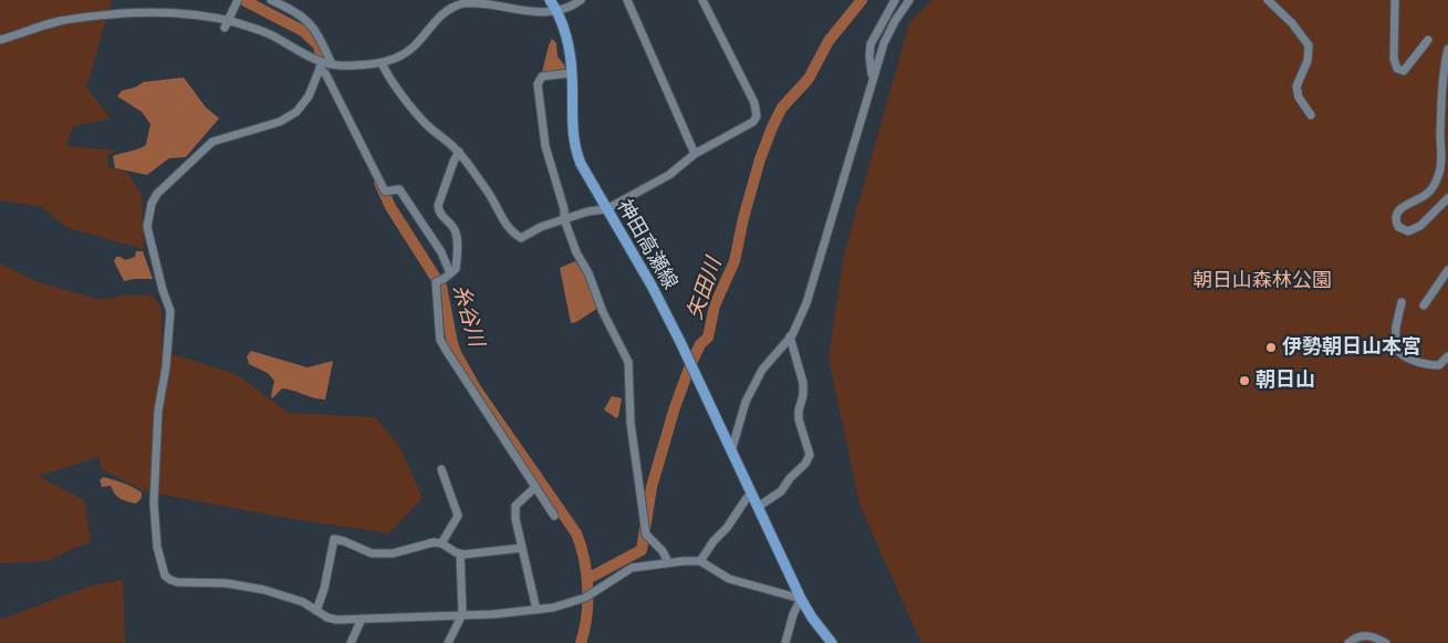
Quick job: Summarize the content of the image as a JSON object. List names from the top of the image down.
{
  "streets": {
    "main road": ["神田高瀬線"]
  },
  "water": ["矢田川", "糸谷川"],
  "parks": ["朝日山森林公園"],
  "places": ["伊勢朝日山本宮", "朝日山"]
}
